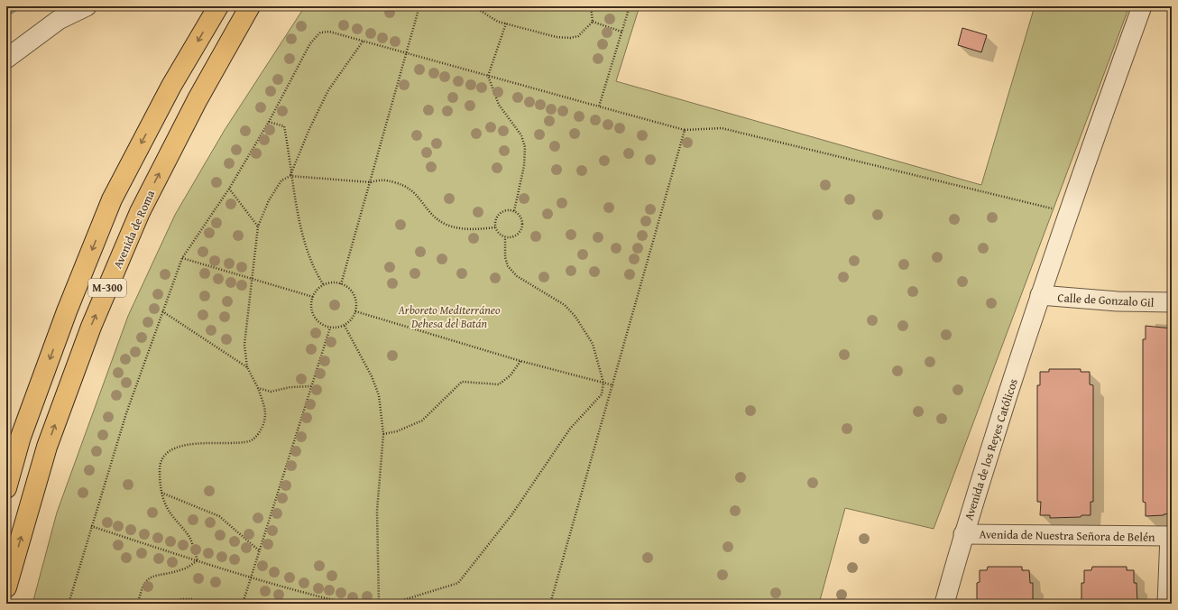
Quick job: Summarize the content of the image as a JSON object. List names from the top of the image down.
{
  "streets": {
    "main road": ["Avenida de Roma", "M-300"],
    "street": ["Calle de Gonzalo Gil", "Avenida de los Reyes Católicos", "Avenida de Nuestra Señora de Belén"]
  },
  "crossings": [
    ["Calle de Gonzalo Gil", "Avenida de los Reyes Católicos"],
    ["Avenida de los Reyes Católicos", "Avenida de Nuestra Señora de Belén"]
  ],
  "parks": ["Arboreto Mediterráneo Dehesa del Batán"]
}
